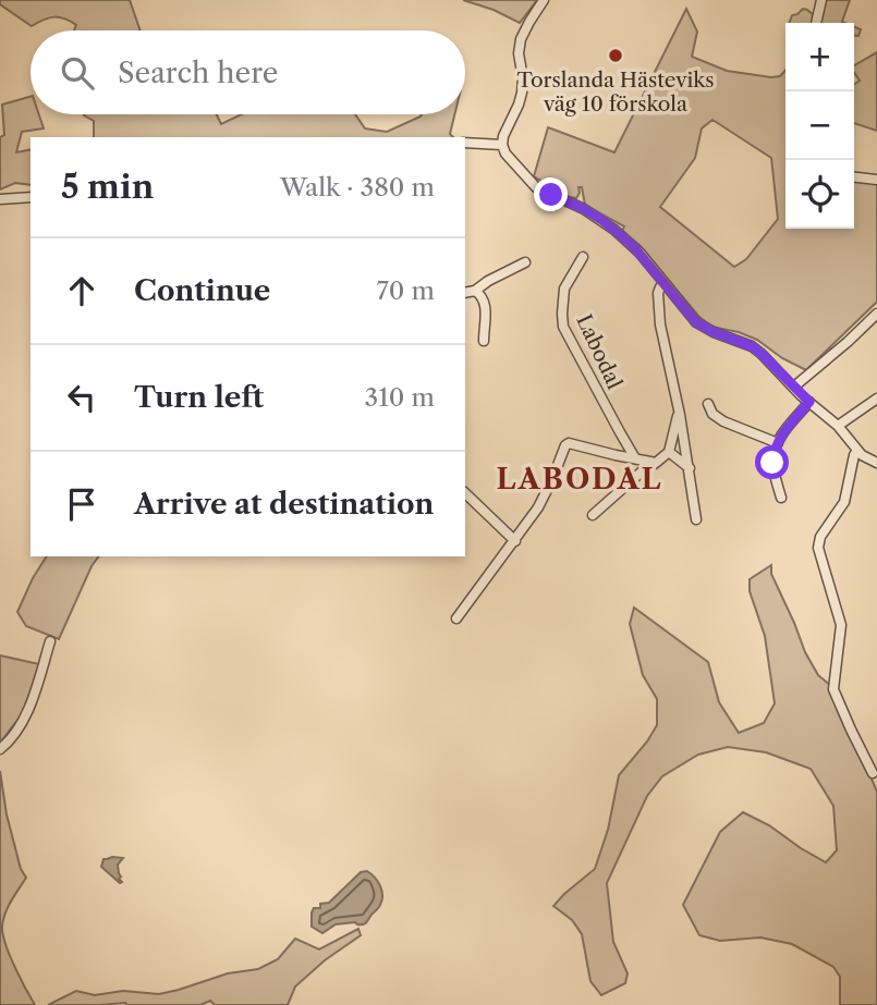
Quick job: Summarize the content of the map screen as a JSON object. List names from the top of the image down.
{
  "streets": {
    "street": ["Labodal"]
  },
  "districts": ["LABODAL"],
  "places": ["Torslanda Hästeviks väg 10 förskola"],
  "page": {
    "map_buttons": ["+", "−"],
    "search": "Search here",
    "heading": ["5 min", "Walk · 380 m"],
    "list": [
      ["Continue", "70 m"],
      ["Turn left", "310 m"],
      "Arrive at destination"
    ]
  }
}
